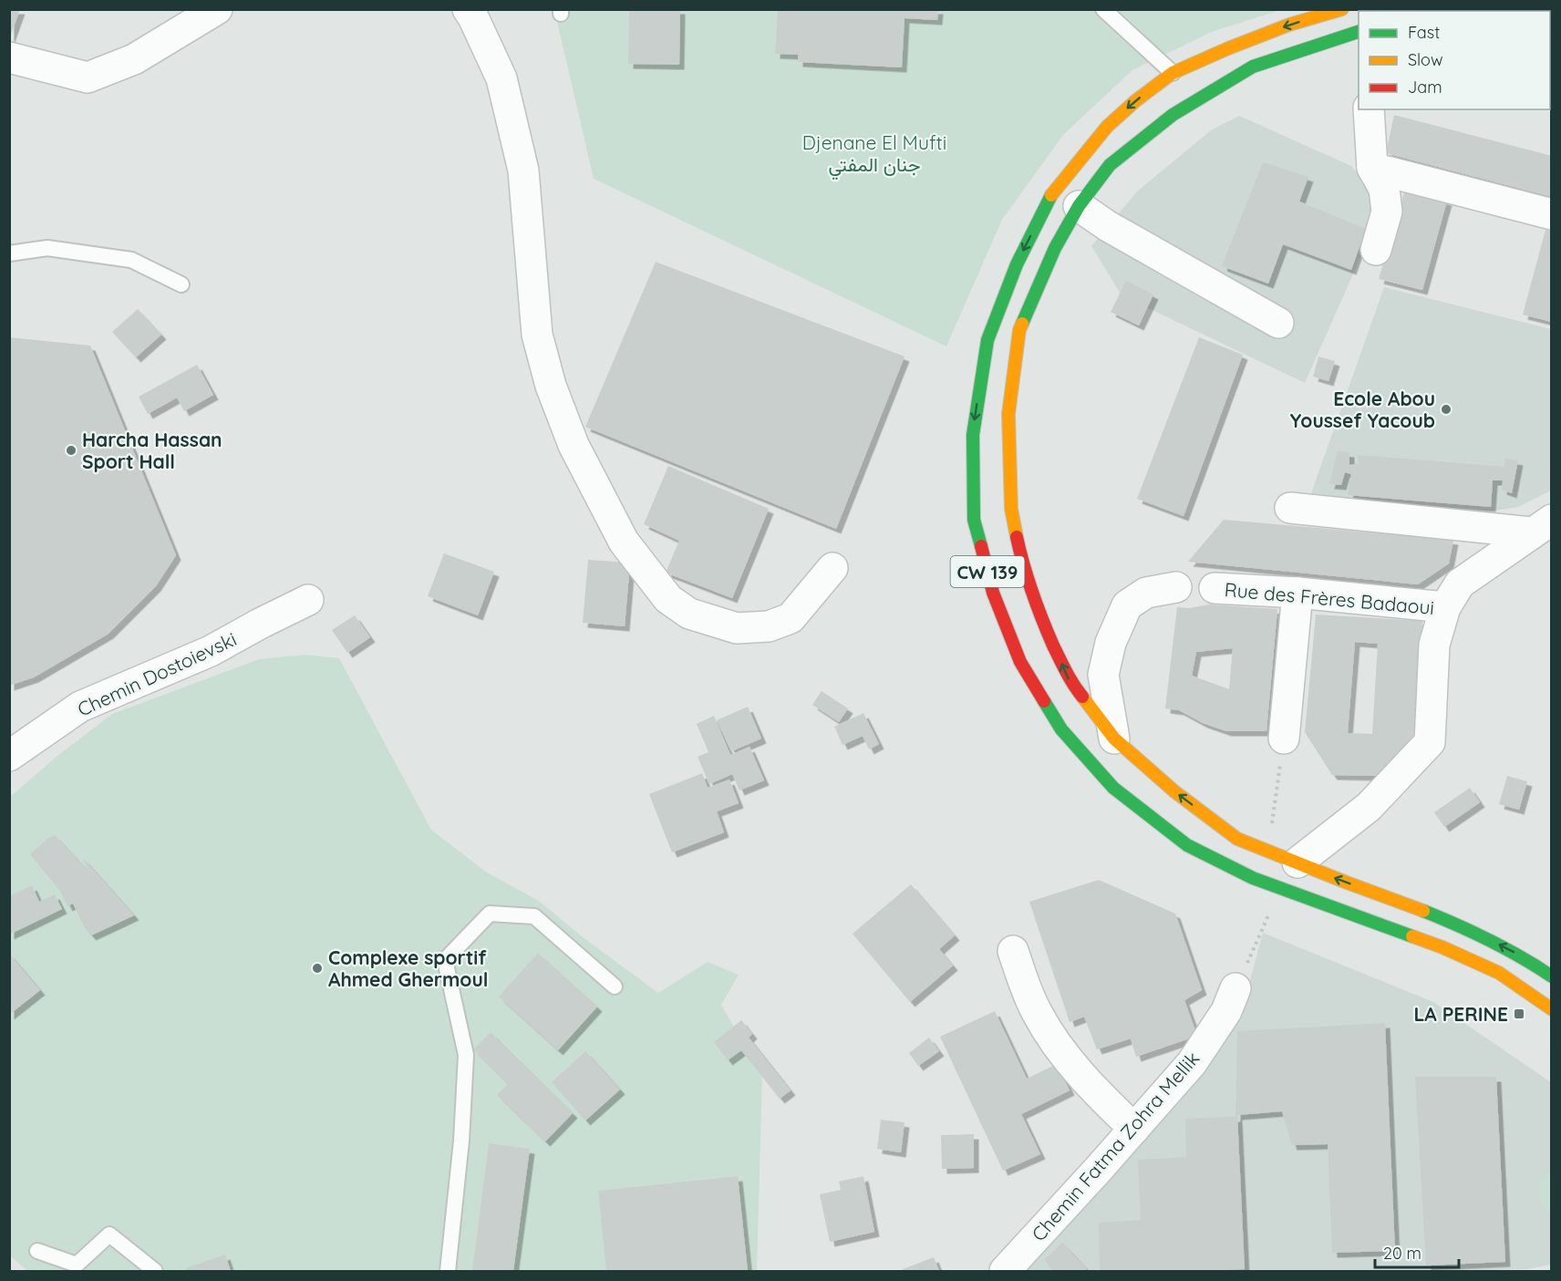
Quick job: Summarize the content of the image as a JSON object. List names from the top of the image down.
{
  "streets": {
    "highway": ["CW 139"],
    "street": ["Rue des Frères Badaoui", "Chemin Dostoievski", "Chemin Fatma Zohra Mellik"]
  },
  "parks": ["Djenane El Mufti جنان المفتي"],
  "places": {
    "other": ["Ecole Abou Youssef Yacoub", "Harcha Hassan Sport Hall", "Complexe sportif Ahmed Ghermoul"],
    "transit": ["LA PERINE"]
  },
  "legend": ["Fast", "Slow", "Jam"],
  "scale_bar": "20 m"
}
